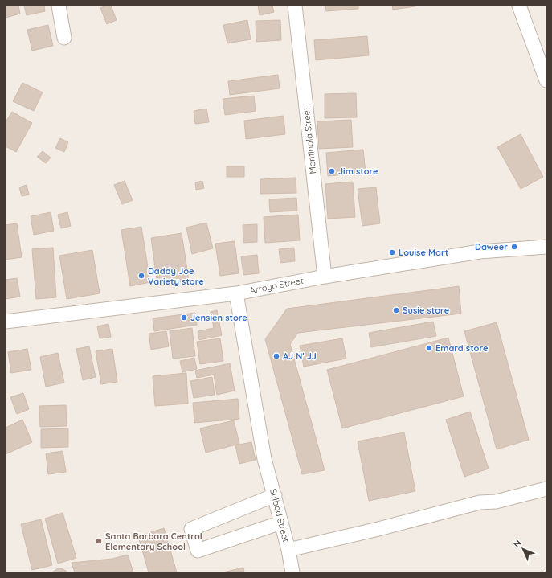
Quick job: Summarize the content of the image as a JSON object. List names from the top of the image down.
{
  "streets": {
    "street": ["Montinola Street", "Arroyo Street", "Sulbod Street"]
  },
  "crossings": [
    ["Montinola Street", "Arroyo Street"],
    ["Arroyo Street", "Sulbod Street"]
  ],
  "places": [
    "Jim store",
    "Daweer",
    "Louise Mart",
    "Daddy Joe Variety store",
    "Susie store",
    "Jensien store",
    "Emard store",
    "AJ N' JJ",
    "Santa Barbara Central Elementary School"
  ],
  "north": "top left"
}
